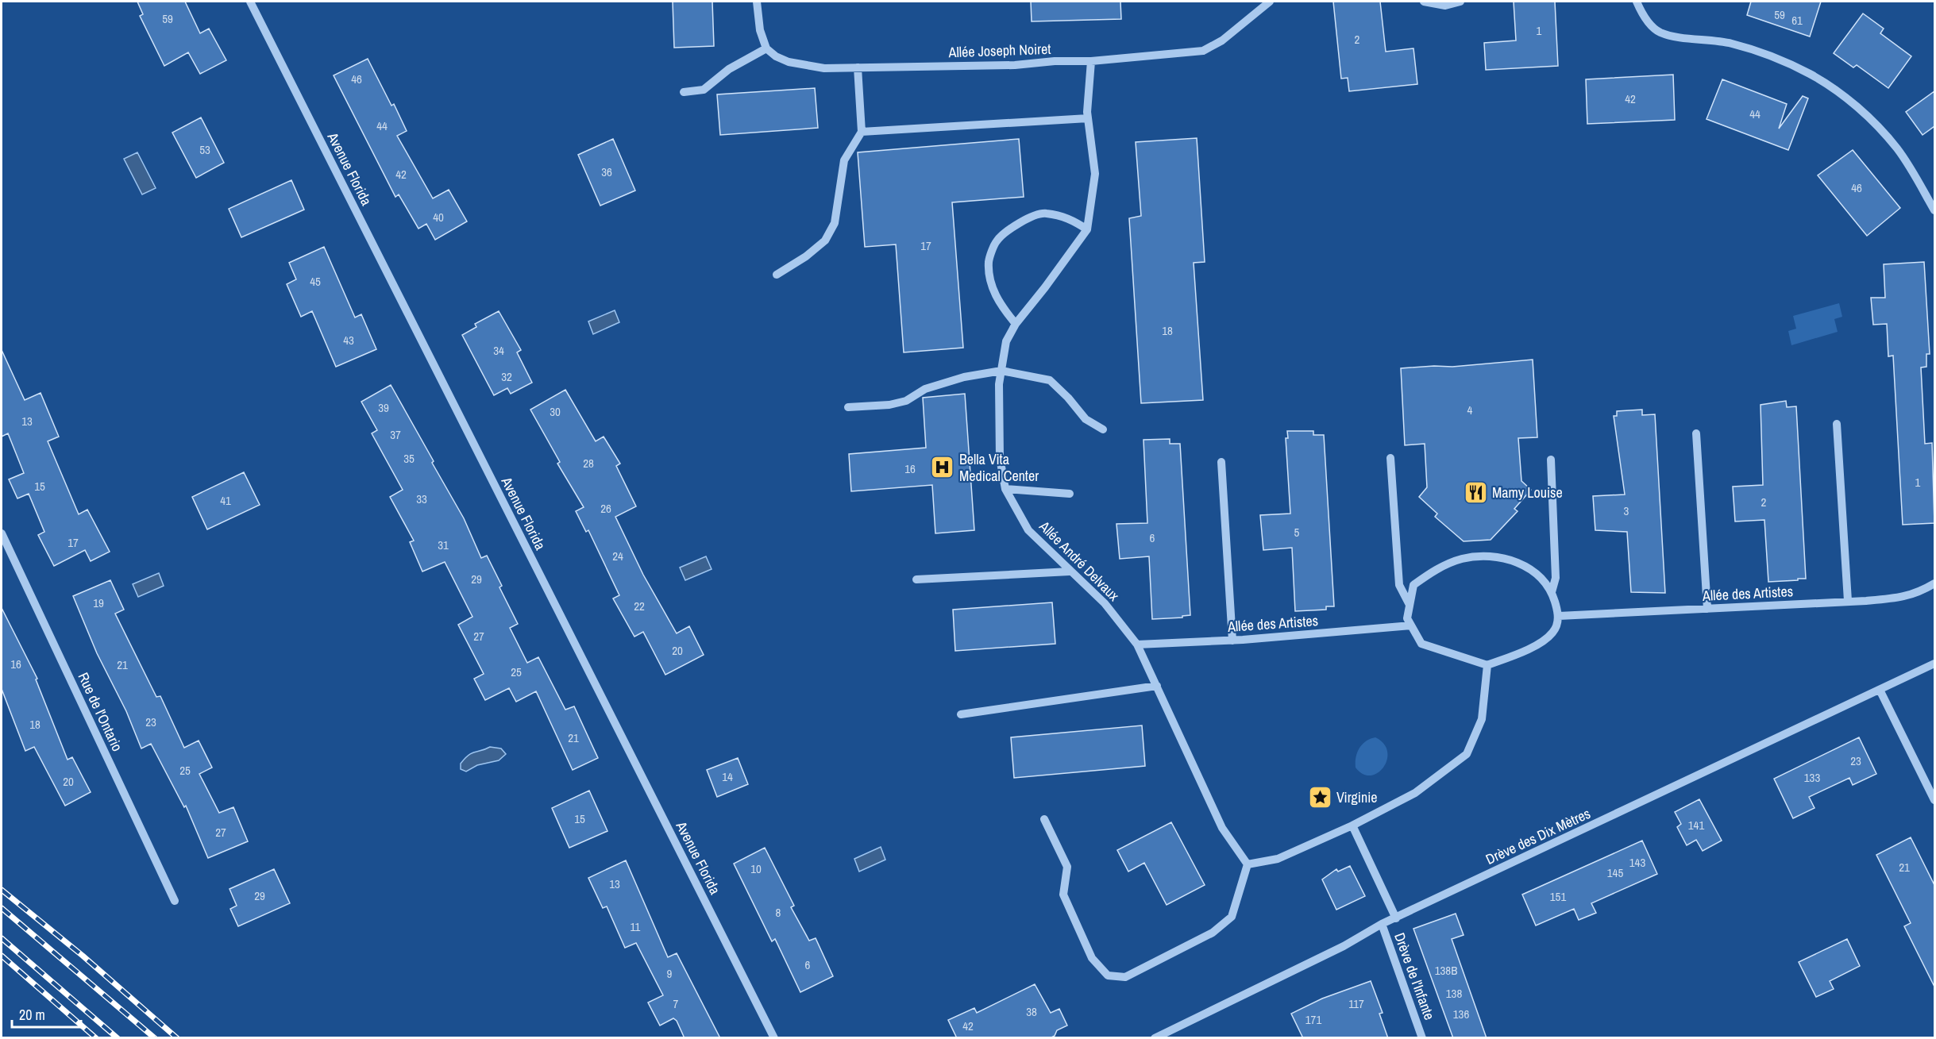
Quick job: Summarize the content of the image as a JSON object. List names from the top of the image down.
{
  "streets": {
    "street": [
      "Allée Joseph Noiret",
      "Avenue Florida",
      "Allée André Delvaux",
      "Allée des Artistes",
      "Rue de l'Ontario",
      "Drève des Dix Mètres",
      "Drève de l'Infante"
    ]
  },
  "crossings": [
    ["Allée Joseph Noiret", "Allée André Delvaux"],
    ["Allée André Delvaux", "Allée des Artistes"],
    ["Drève des Dix Mètres", "Drève de l'Infante"]
  ],
  "places": {
    "hospital": ["Bella Vita Medical Center"],
    "restaurant": ["Mamy Louise"],
    "place": ["Virginie"]
  },
  "house_numbers": [
    "59",
    "59",
    "61",
    "1",
    "2",
    "46",
    "42",
    "44",
    "44",
    "53",
    "36",
    "42",
    "46",
    "40",
    "17",
    "45",
    "18",
    "43",
    "34",
    "32",
    "39",
    "4",
    "30",
    "13",
    "37",
    "35",
    "28",
    "16",
    "1",
    "15",
    "33",
    "41",
    "2",
    "26",
    "3",
    "5",
    "6",
    "17",
    "31",
    "24",
    "29",
    "19",
    "22",
    "27",
    "20",
    "16",
    "21",
    "25",
    "23",
    "18",
    "21",
    "23",
    "25",
    "14",
    "133",
    "20",
    "15",
    "141",
    "27",
    "143",
    "21",
    "10",
    "145",
    "13",
    "29",
    "151",
    "8",
    "11",
    "6",
    "138B",
    "9",
    "138",
    "7",
    "117",
    "38",
    "136",
    "171",
    "42"
  ],
  "scale_bar": "20 m"
}
